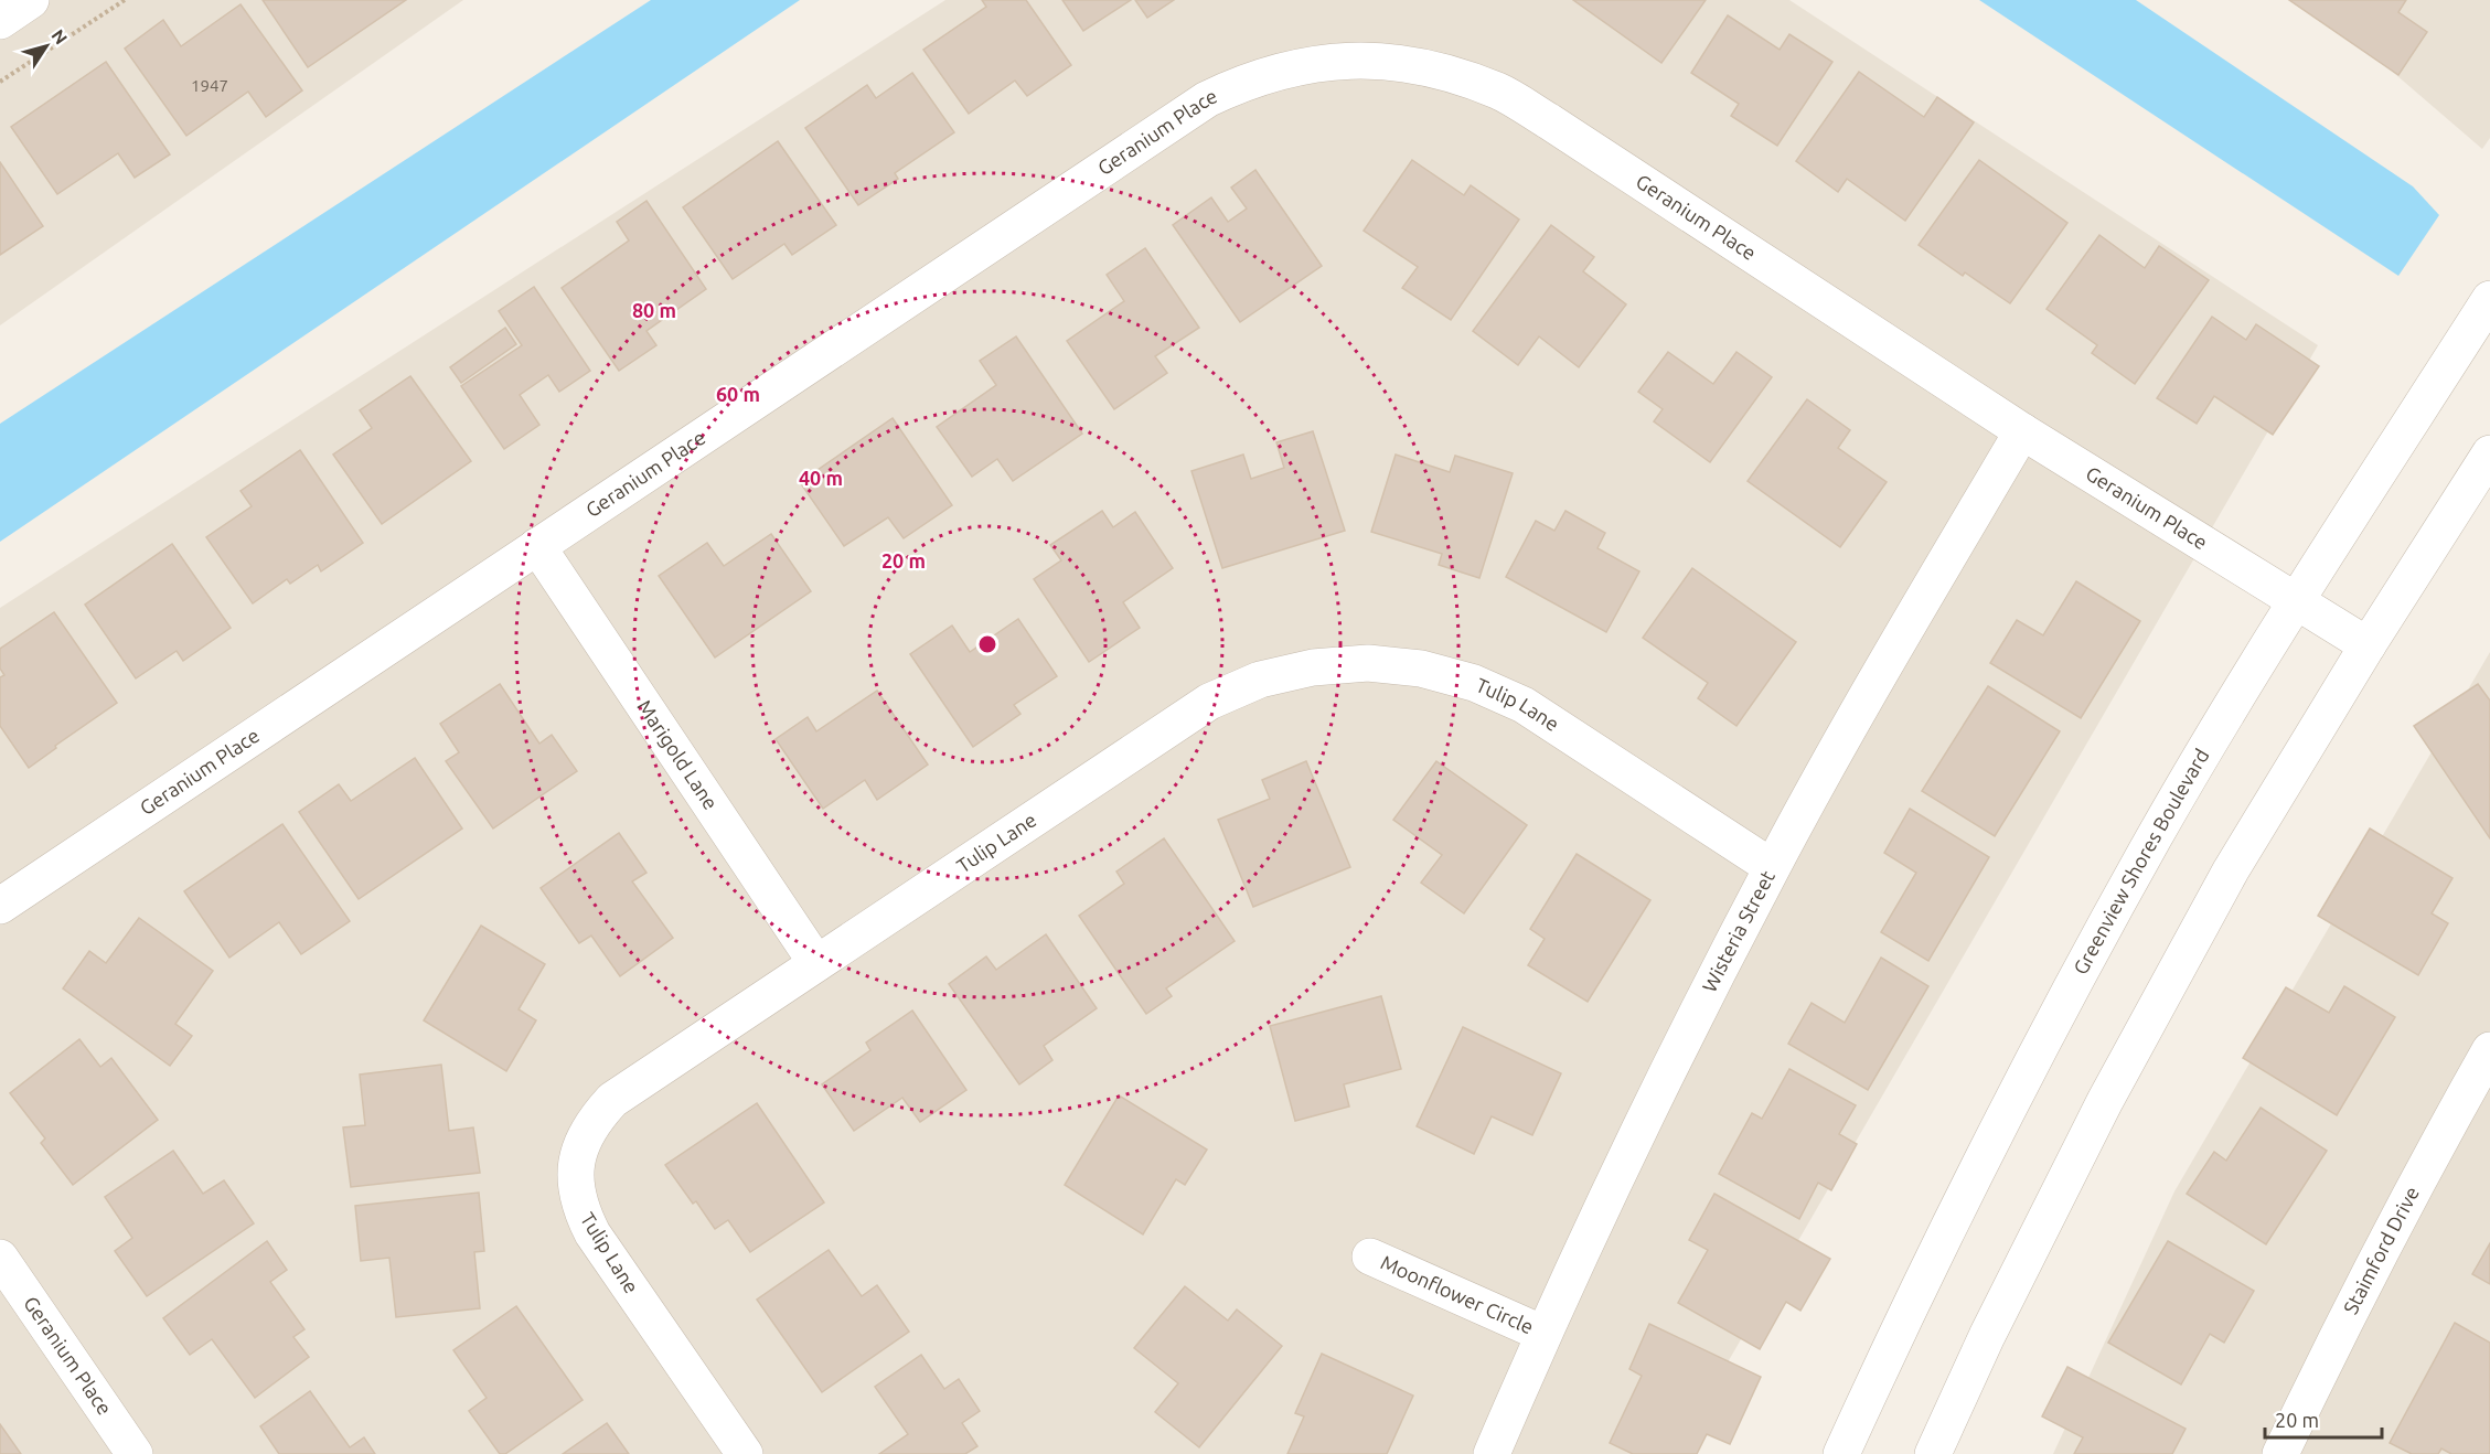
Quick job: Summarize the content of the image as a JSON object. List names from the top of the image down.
{
  "streets": {
    "street": [
      "Geranium Place",
      "Tulip Lane",
      "Marigold Lane",
      "Greenview Shores Boulevard",
      "Wisteria Street",
      "Staimford Drive",
      "Moonflower Circle"
    ]
  },
  "crossings": [
    ["Geranium Place", "Marigold Lane"],
    ["Geranium Place", "Greenview Shores Boulevard"],
    ["Geranium Place", "Wisteria Street"],
    ["Tulip Lane", "Marigold Lane"],
    ["Tulip Lane", "Wisteria Street"],
    ["Wisteria Street", "Moonflower Circle"]
  ],
  "house_numbers": ["1947"],
  "scale_bar": "20 m",
  "north": "top right",
  "rings": [
    "80 m",
    "60 m",
    "40 m",
    "20 m"
  ]
}
